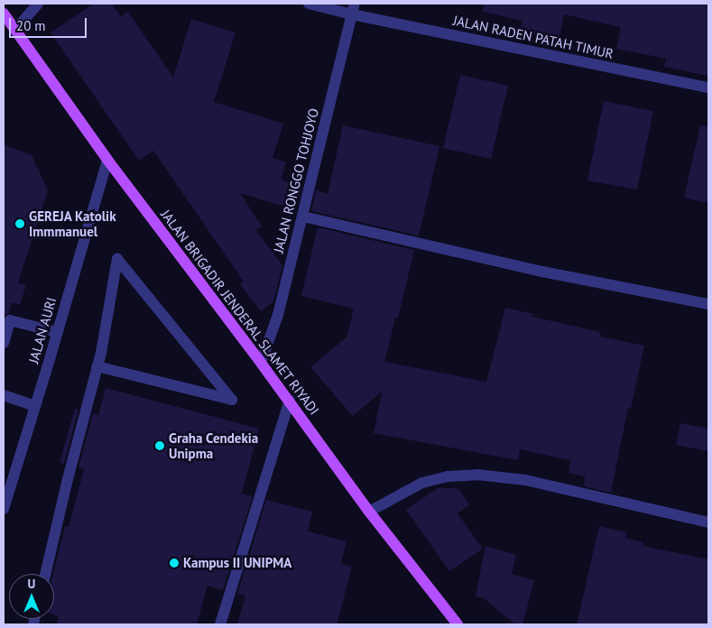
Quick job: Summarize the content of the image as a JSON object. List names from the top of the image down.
{
  "streets": {
    "main road": ["JALAN BRIGADIR JENDERAL SLAMET RIYADI"],
    "street": ["JALAN RADEN PATAH TIMUR", "JALAN RONGGO TOHJOYO", "JALAN AURI"]
  },
  "crossings": [
    ["JALAN RADEN PATAH TIMUR", "JALAN RONGGO TOHJOYO"],
    ["JALAN RONGGO TOHJOYO", "JALAN BRIGADIR JENDERAL SLAMET RIYADI"],
    ["JALAN BRIGADIR JENDERAL SLAMET RIYADI", "JALAN AURI"]
  ],
  "places": ["GEREJA Katolik Immmanuel", "Graha Cendekia Unipma", "Kampus II UNIPMA"],
  "scale_bar": "20 m",
  "north": "top"
}
